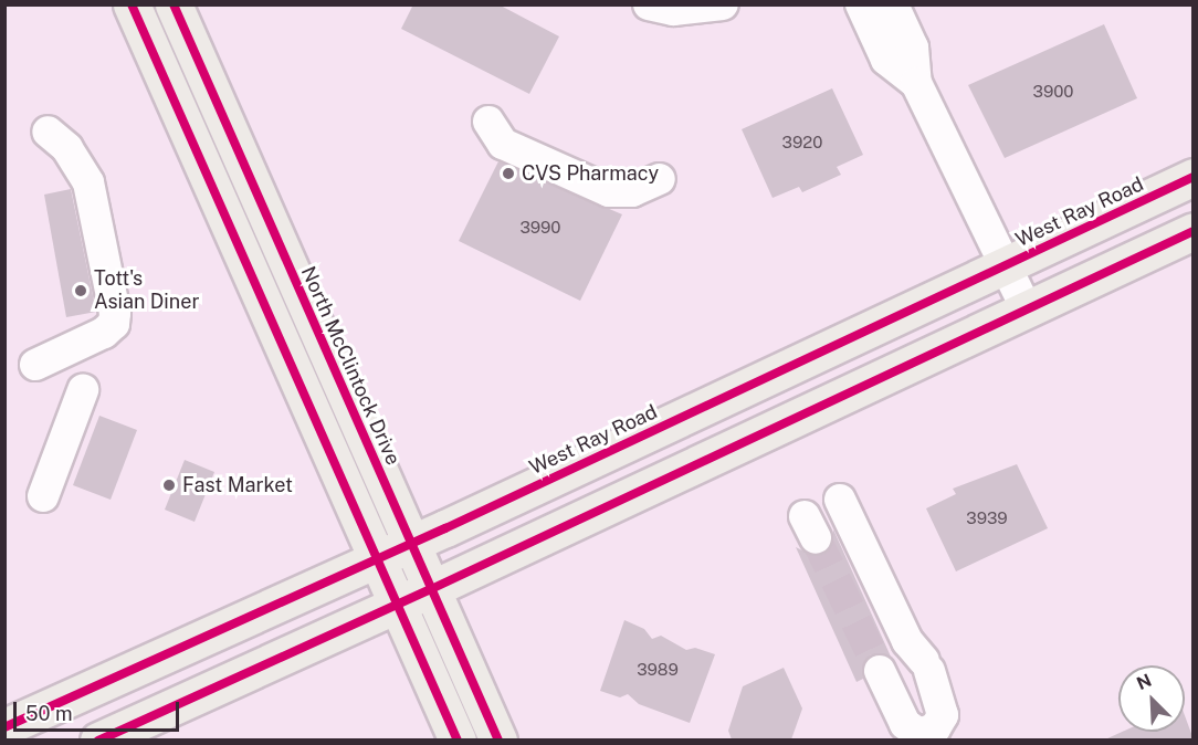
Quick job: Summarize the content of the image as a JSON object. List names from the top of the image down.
{
  "streets": {
    "main road": ["West Ray Road", "North McClintock Drive"]
  },
  "crossings": [
    ["West Ray Road", "North McClintock Drive"]
  ],
  "places": ["CVS Pharmacy", "Tott's Asian Diner", "Fast Market"],
  "house_numbers": [
    "3900",
    "3920",
    "3990",
    "3939",
    "3989"
  ],
  "scale_bar": "50 m",
  "north": "top left"
}
